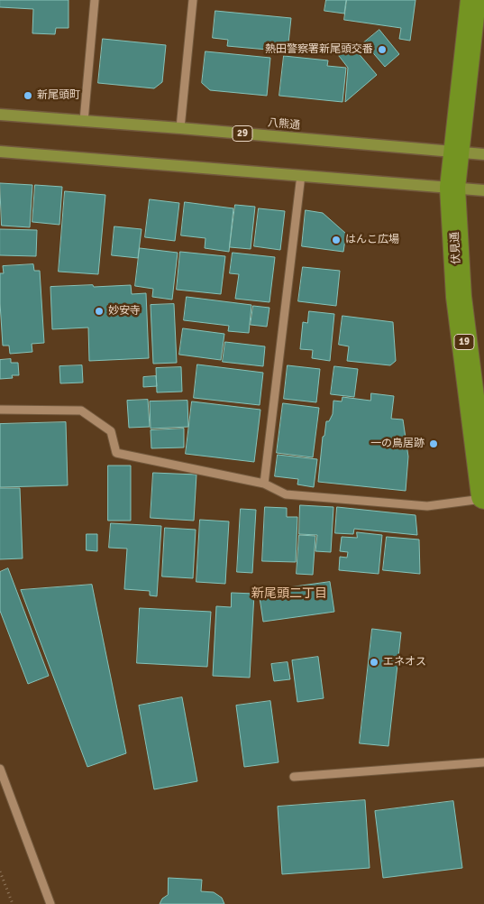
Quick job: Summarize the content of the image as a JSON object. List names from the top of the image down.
{
  "streets": {
    "highway": ["伏見通", "19"],
    "main road": ["八熊通", "29"]
  },
  "crossings": [
    ["八熊通", "伏見通"]
  ],
  "districts": ["新尾頭二丁目"],
  "places": [
    "熱田警察署新尾頭交番",
    "新尾頭町",
    "はんこ広場",
    "妙安寺",
    "一の鳥居跡",
    "エネオス"
  ]
}
